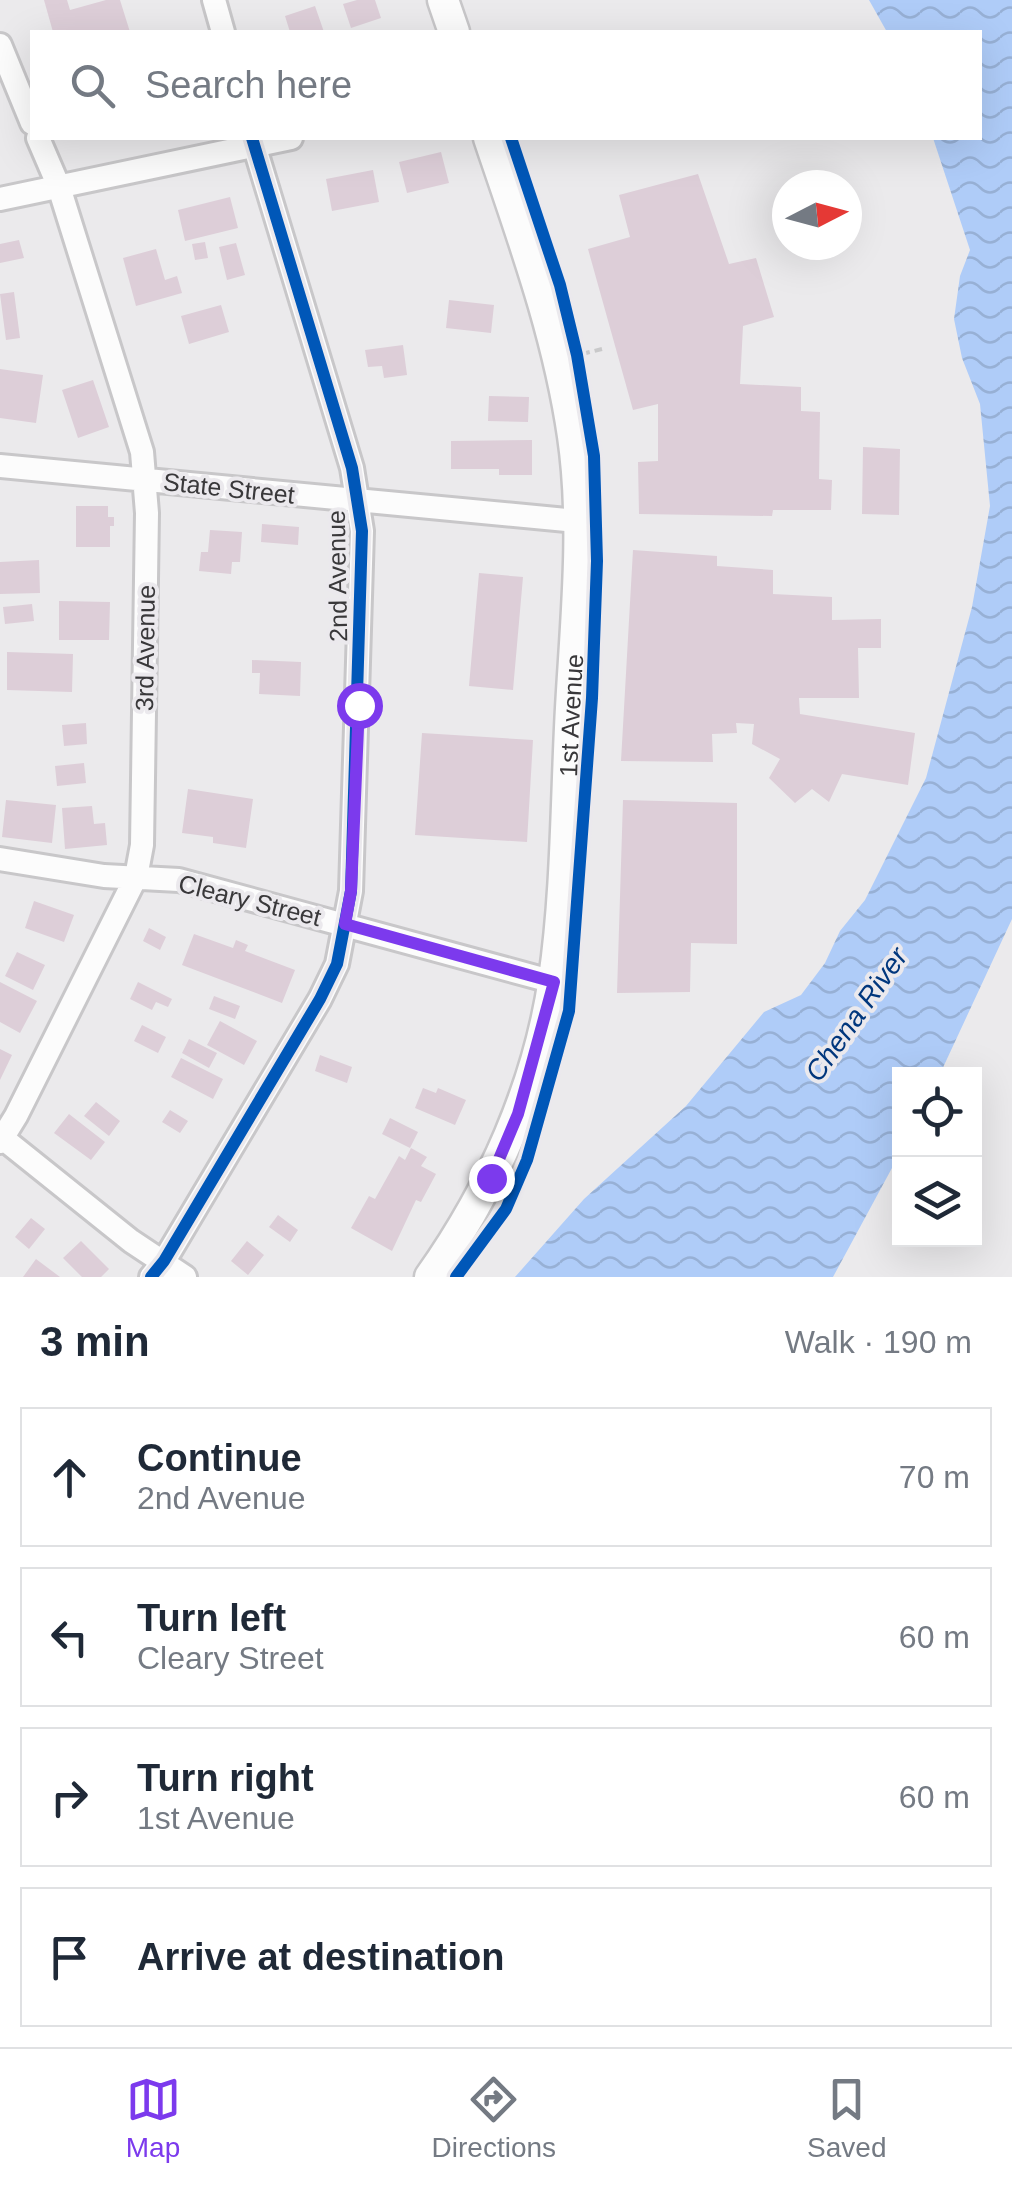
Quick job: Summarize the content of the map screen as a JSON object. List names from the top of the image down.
{
  "streets": {
    "street": [
      "State Street",
      "2nd Avenue",
      "3rd Avenue",
      "1st Avenue",
      "Cleary Street"
    ]
  },
  "crossings": [
    ["State Street", "2nd Avenue"],
    ["State Street", "3rd Avenue"],
    ["State Street", "1st Avenue"],
    ["2nd Avenue", "Cleary Street"],
    ["3rd Avenue", "Cleary Street"],
    ["1st Avenue", "Cleary Street"]
  ],
  "water": ["Chena River"],
  "north": "right",
  "page": {
    "search": "Search here",
    "heading": ["3 min", "Walk · 190 m"],
    "list": [
      ["Continue", "2nd Avenue", "70 m"],
      ["Turn left", "Cleary Street", "60 m"],
      ["Turn right", "1st Avenue", "60 m"],
      "Arrive at destination"
    ],
    "nav": ["Map", "Directions", "Saved"]
  }
}
